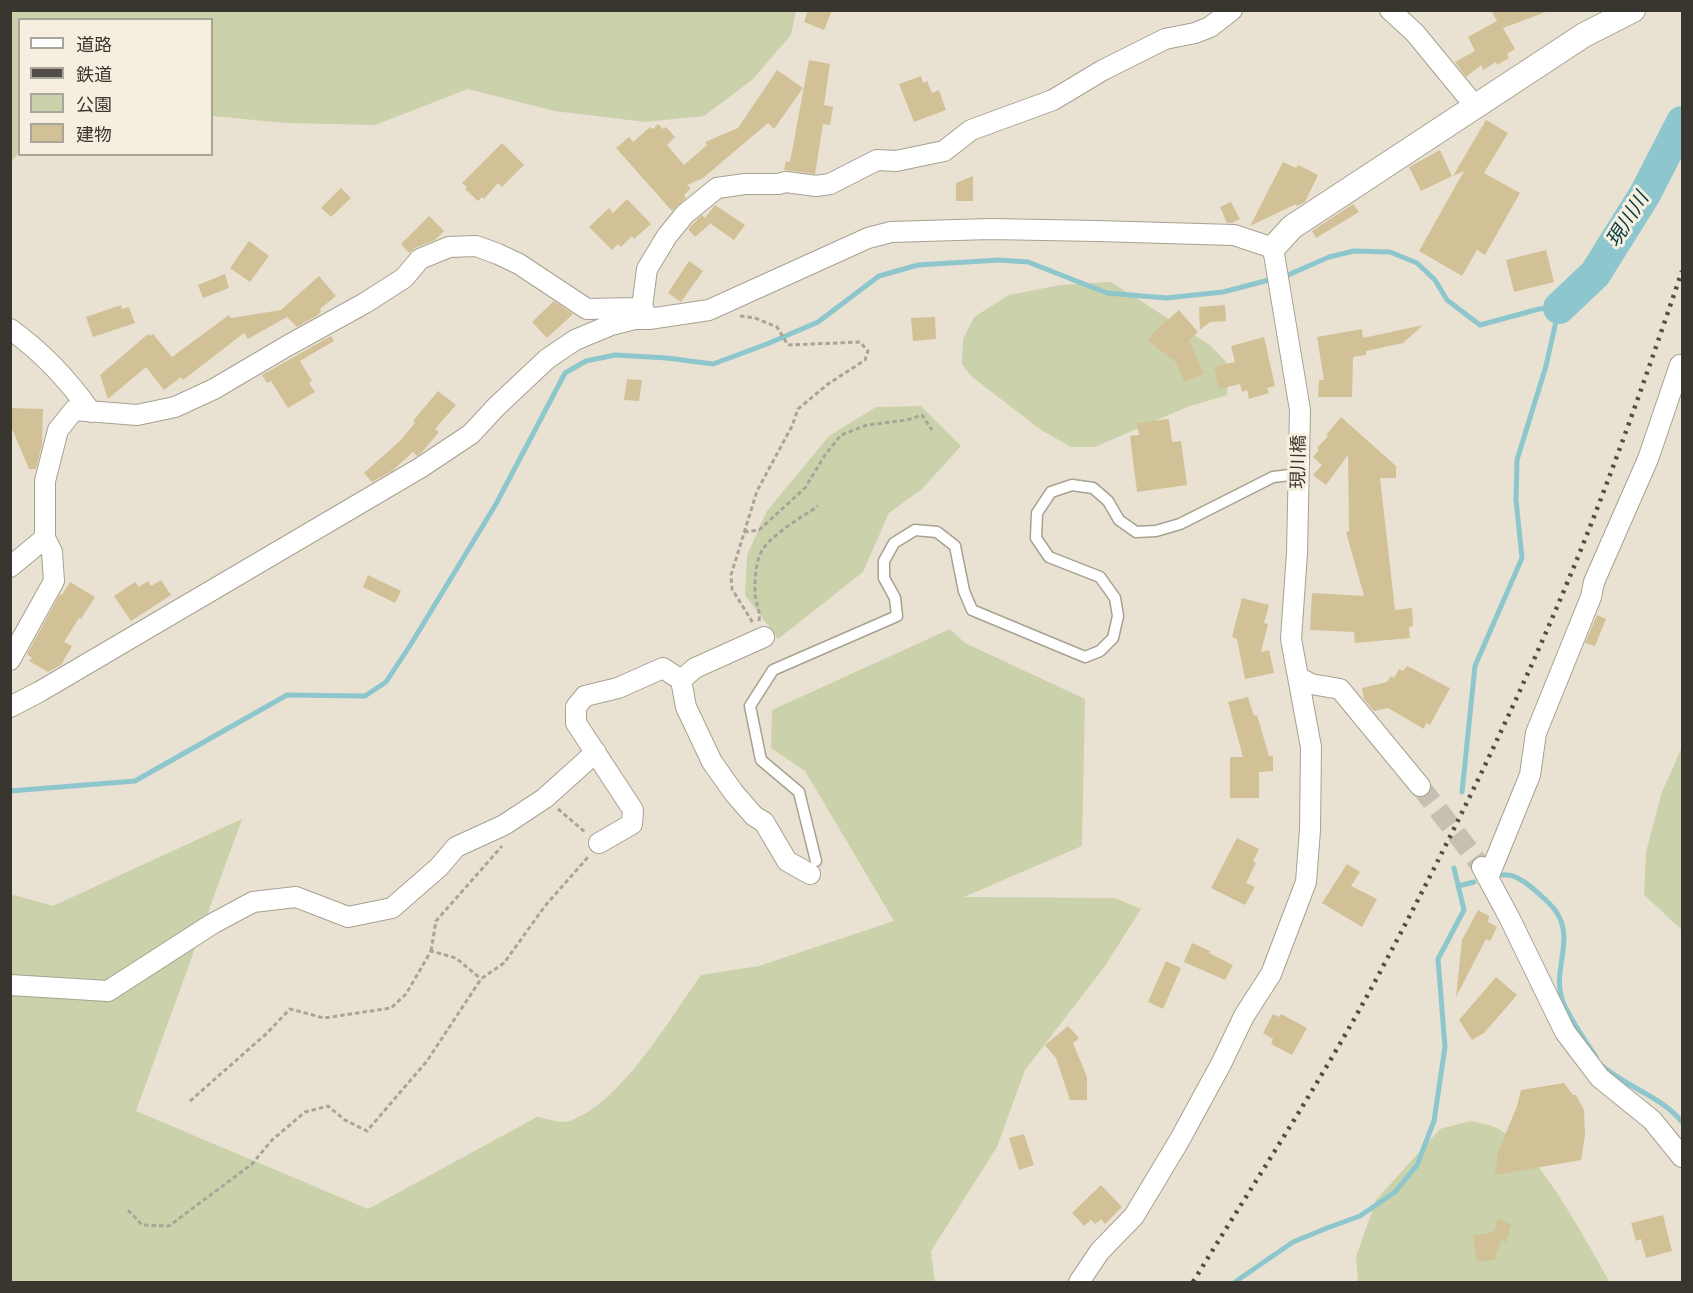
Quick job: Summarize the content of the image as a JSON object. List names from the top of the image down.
{
  "streets": {
    "street": ["現川橋"]
  },
  "water": ["現川川"],
  "legend": [
    "道路",
    "鉄道",
    "公園",
    "建物"
  ]
}
